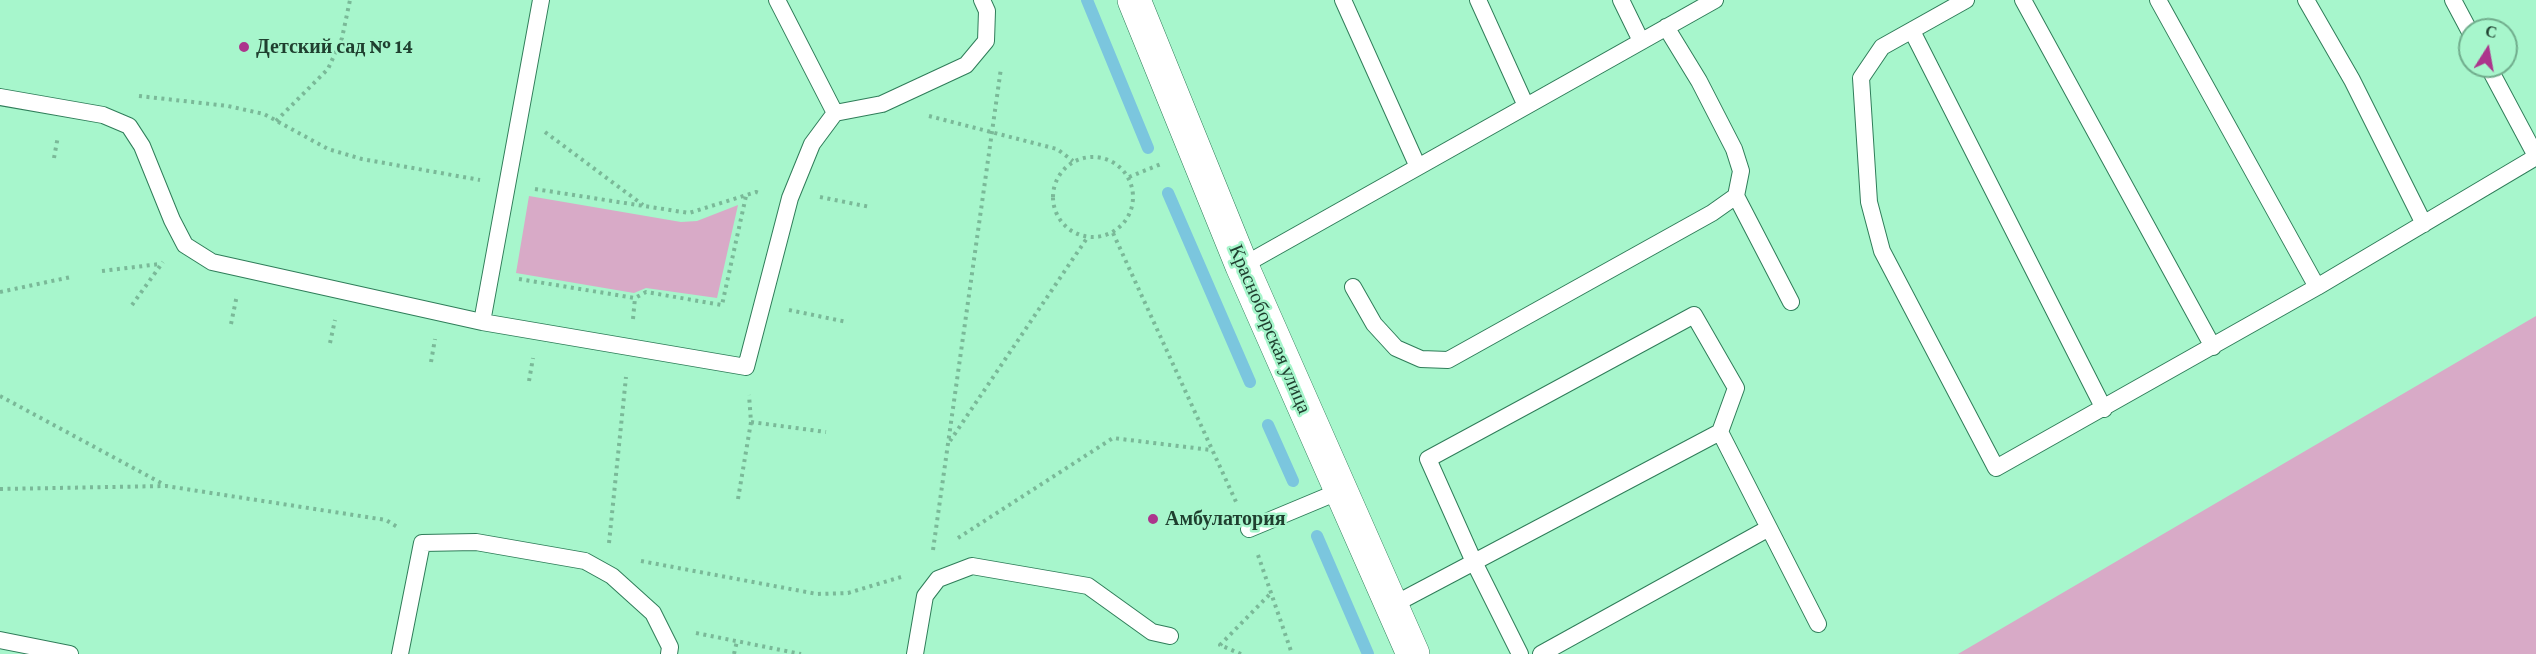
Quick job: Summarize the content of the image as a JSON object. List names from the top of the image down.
{
  "streets": {
    "street": ["Красноборская улица"]
  },
  "places": ["Детский сад № 14", "Амбулатория"],
  "north": "top"
}
